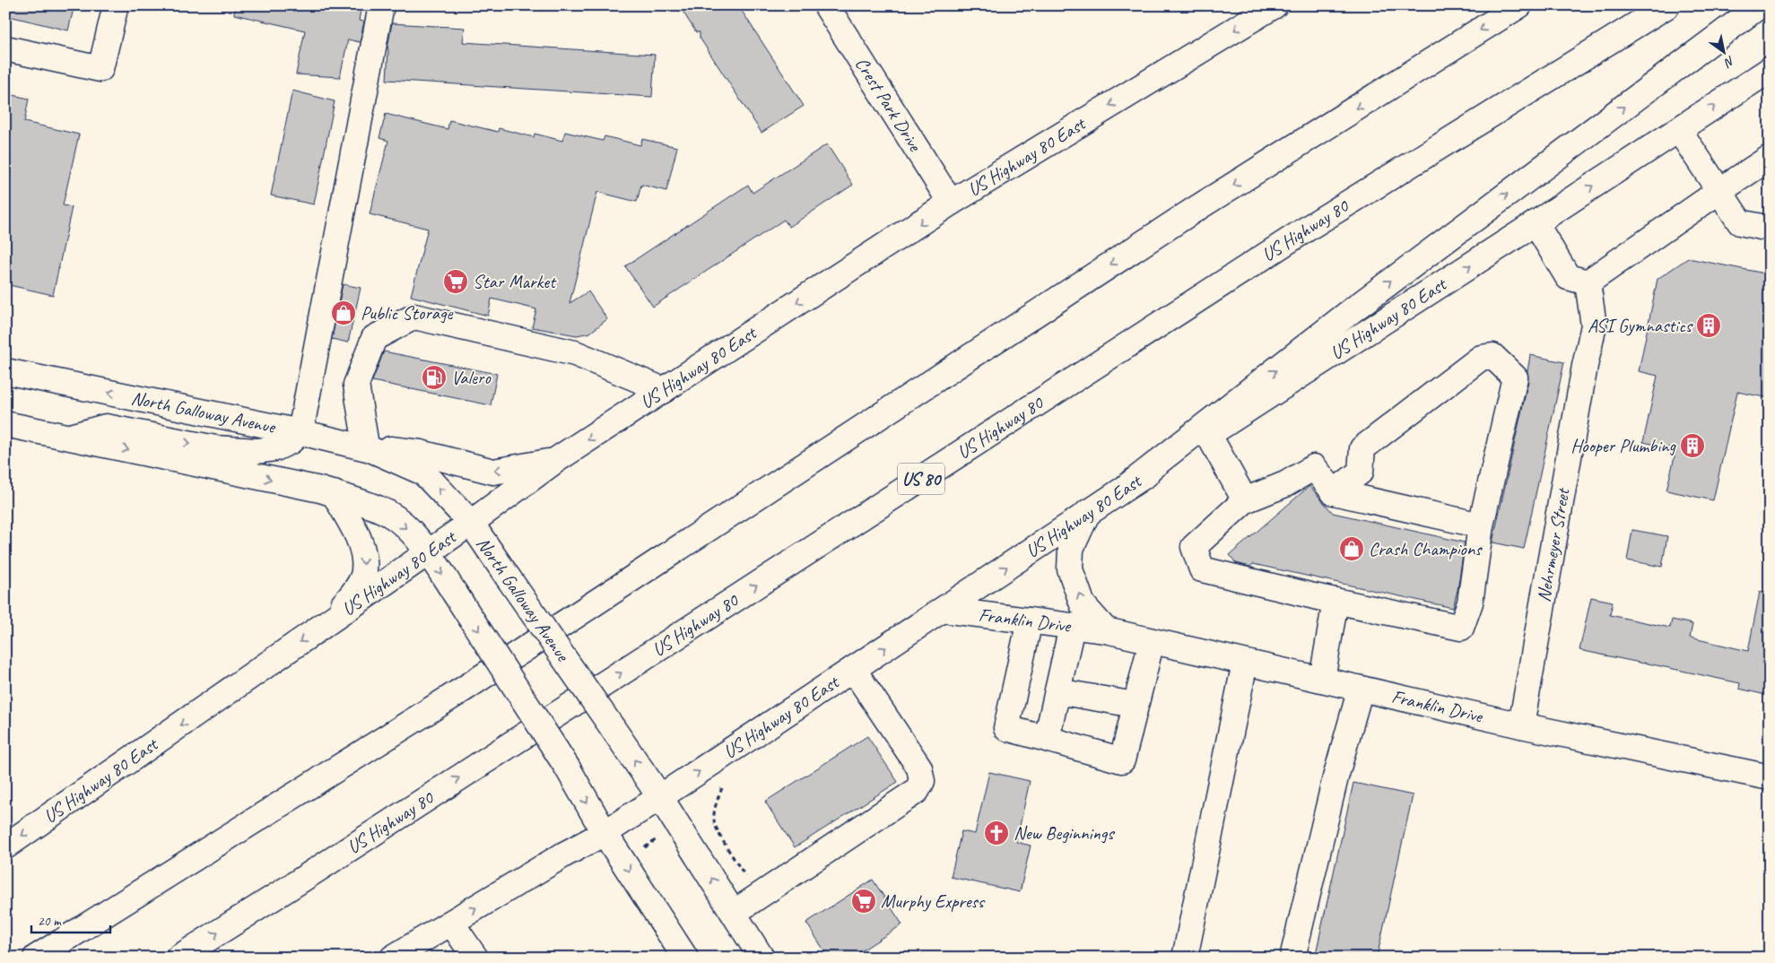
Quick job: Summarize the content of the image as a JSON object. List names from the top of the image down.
{
  "streets": {
    "main road": [
      "Crest Park Drive",
      "US Highway 80 East",
      "US Highway 80",
      "North Galloway Avenue",
      "US 80",
      "Nehrmeyer Street",
      "Franklin Drive"
    ]
  },
  "crossings": [
    ["Crest Park Drive", "US Highway 80 East"],
    ["US Highway 80 East", "North Galloway Avenue"],
    ["US Highway 80 East", "Franklin Drive"],
    ["Nehrmeyer Street", "Franklin Drive"]
  ],
  "places": {
    "supermarket": ["Star Market", "Murphy Express"],
    "shop": ["Public Storage", "Crash Champions"],
    "building": ["ASI Gymnastics", "Hooper Plumbing"],
    "fuel station": ["Valero"],
    "church": ["New Beginnings"]
  },
  "scale_bar": "20 m",
  "north": "bottom right"
}
